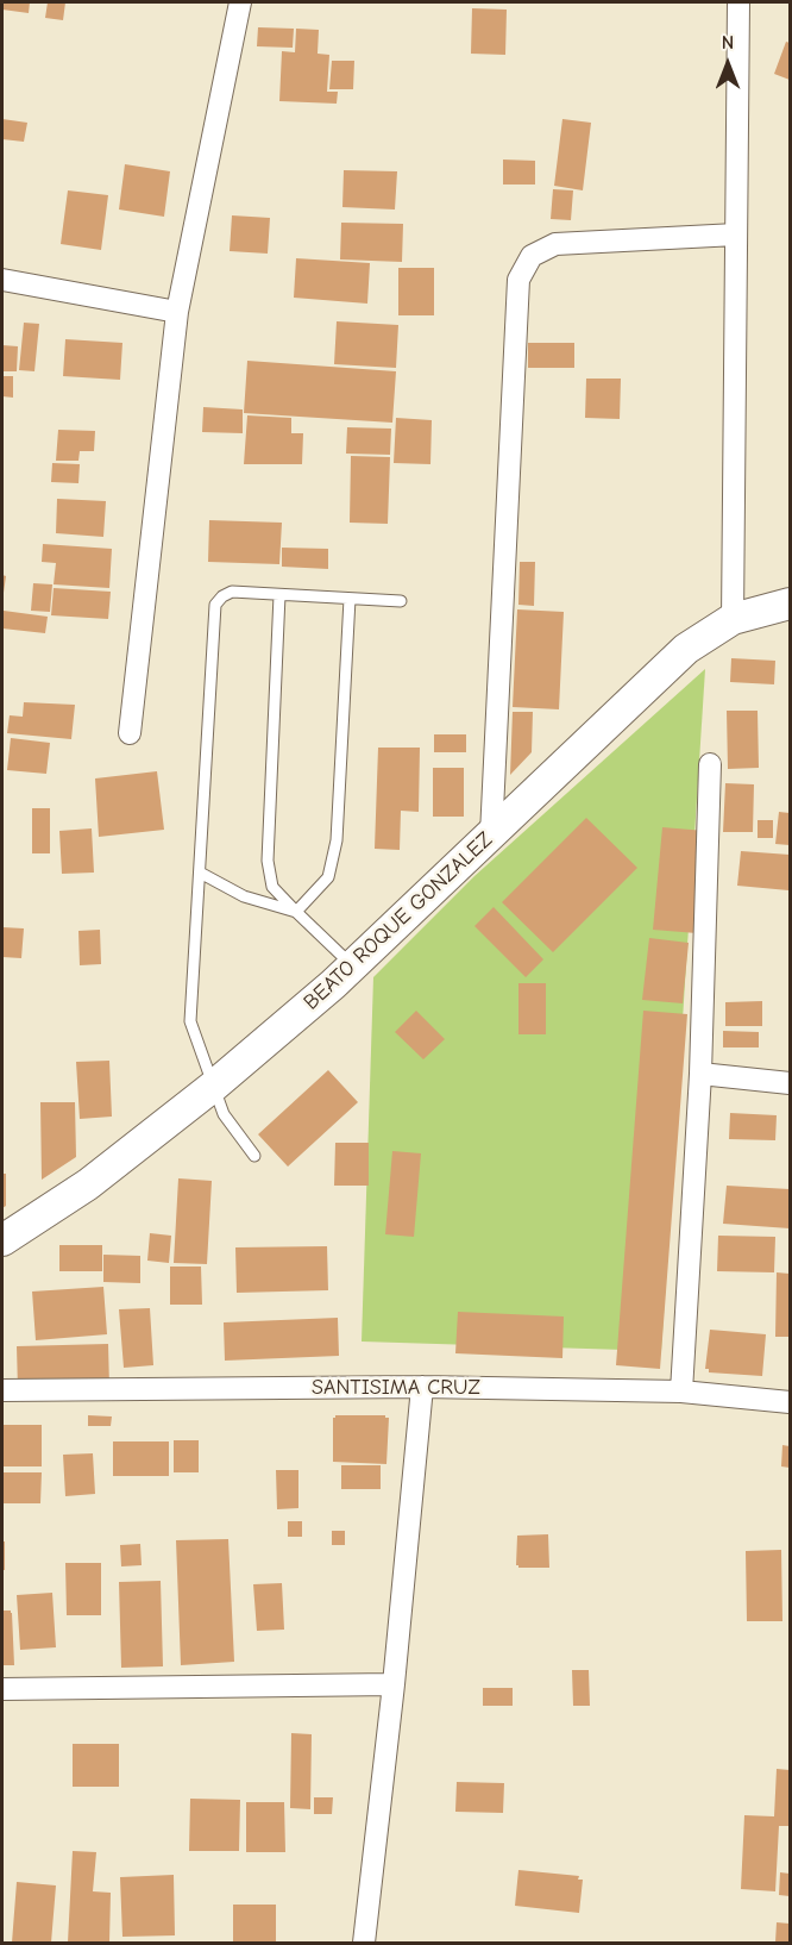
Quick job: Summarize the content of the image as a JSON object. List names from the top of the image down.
{
  "streets": {
    "street": ["BEATO ROQUE GONZALEZ", "SANTISIMA CRUZ"]
  },
  "north": "top"
}
